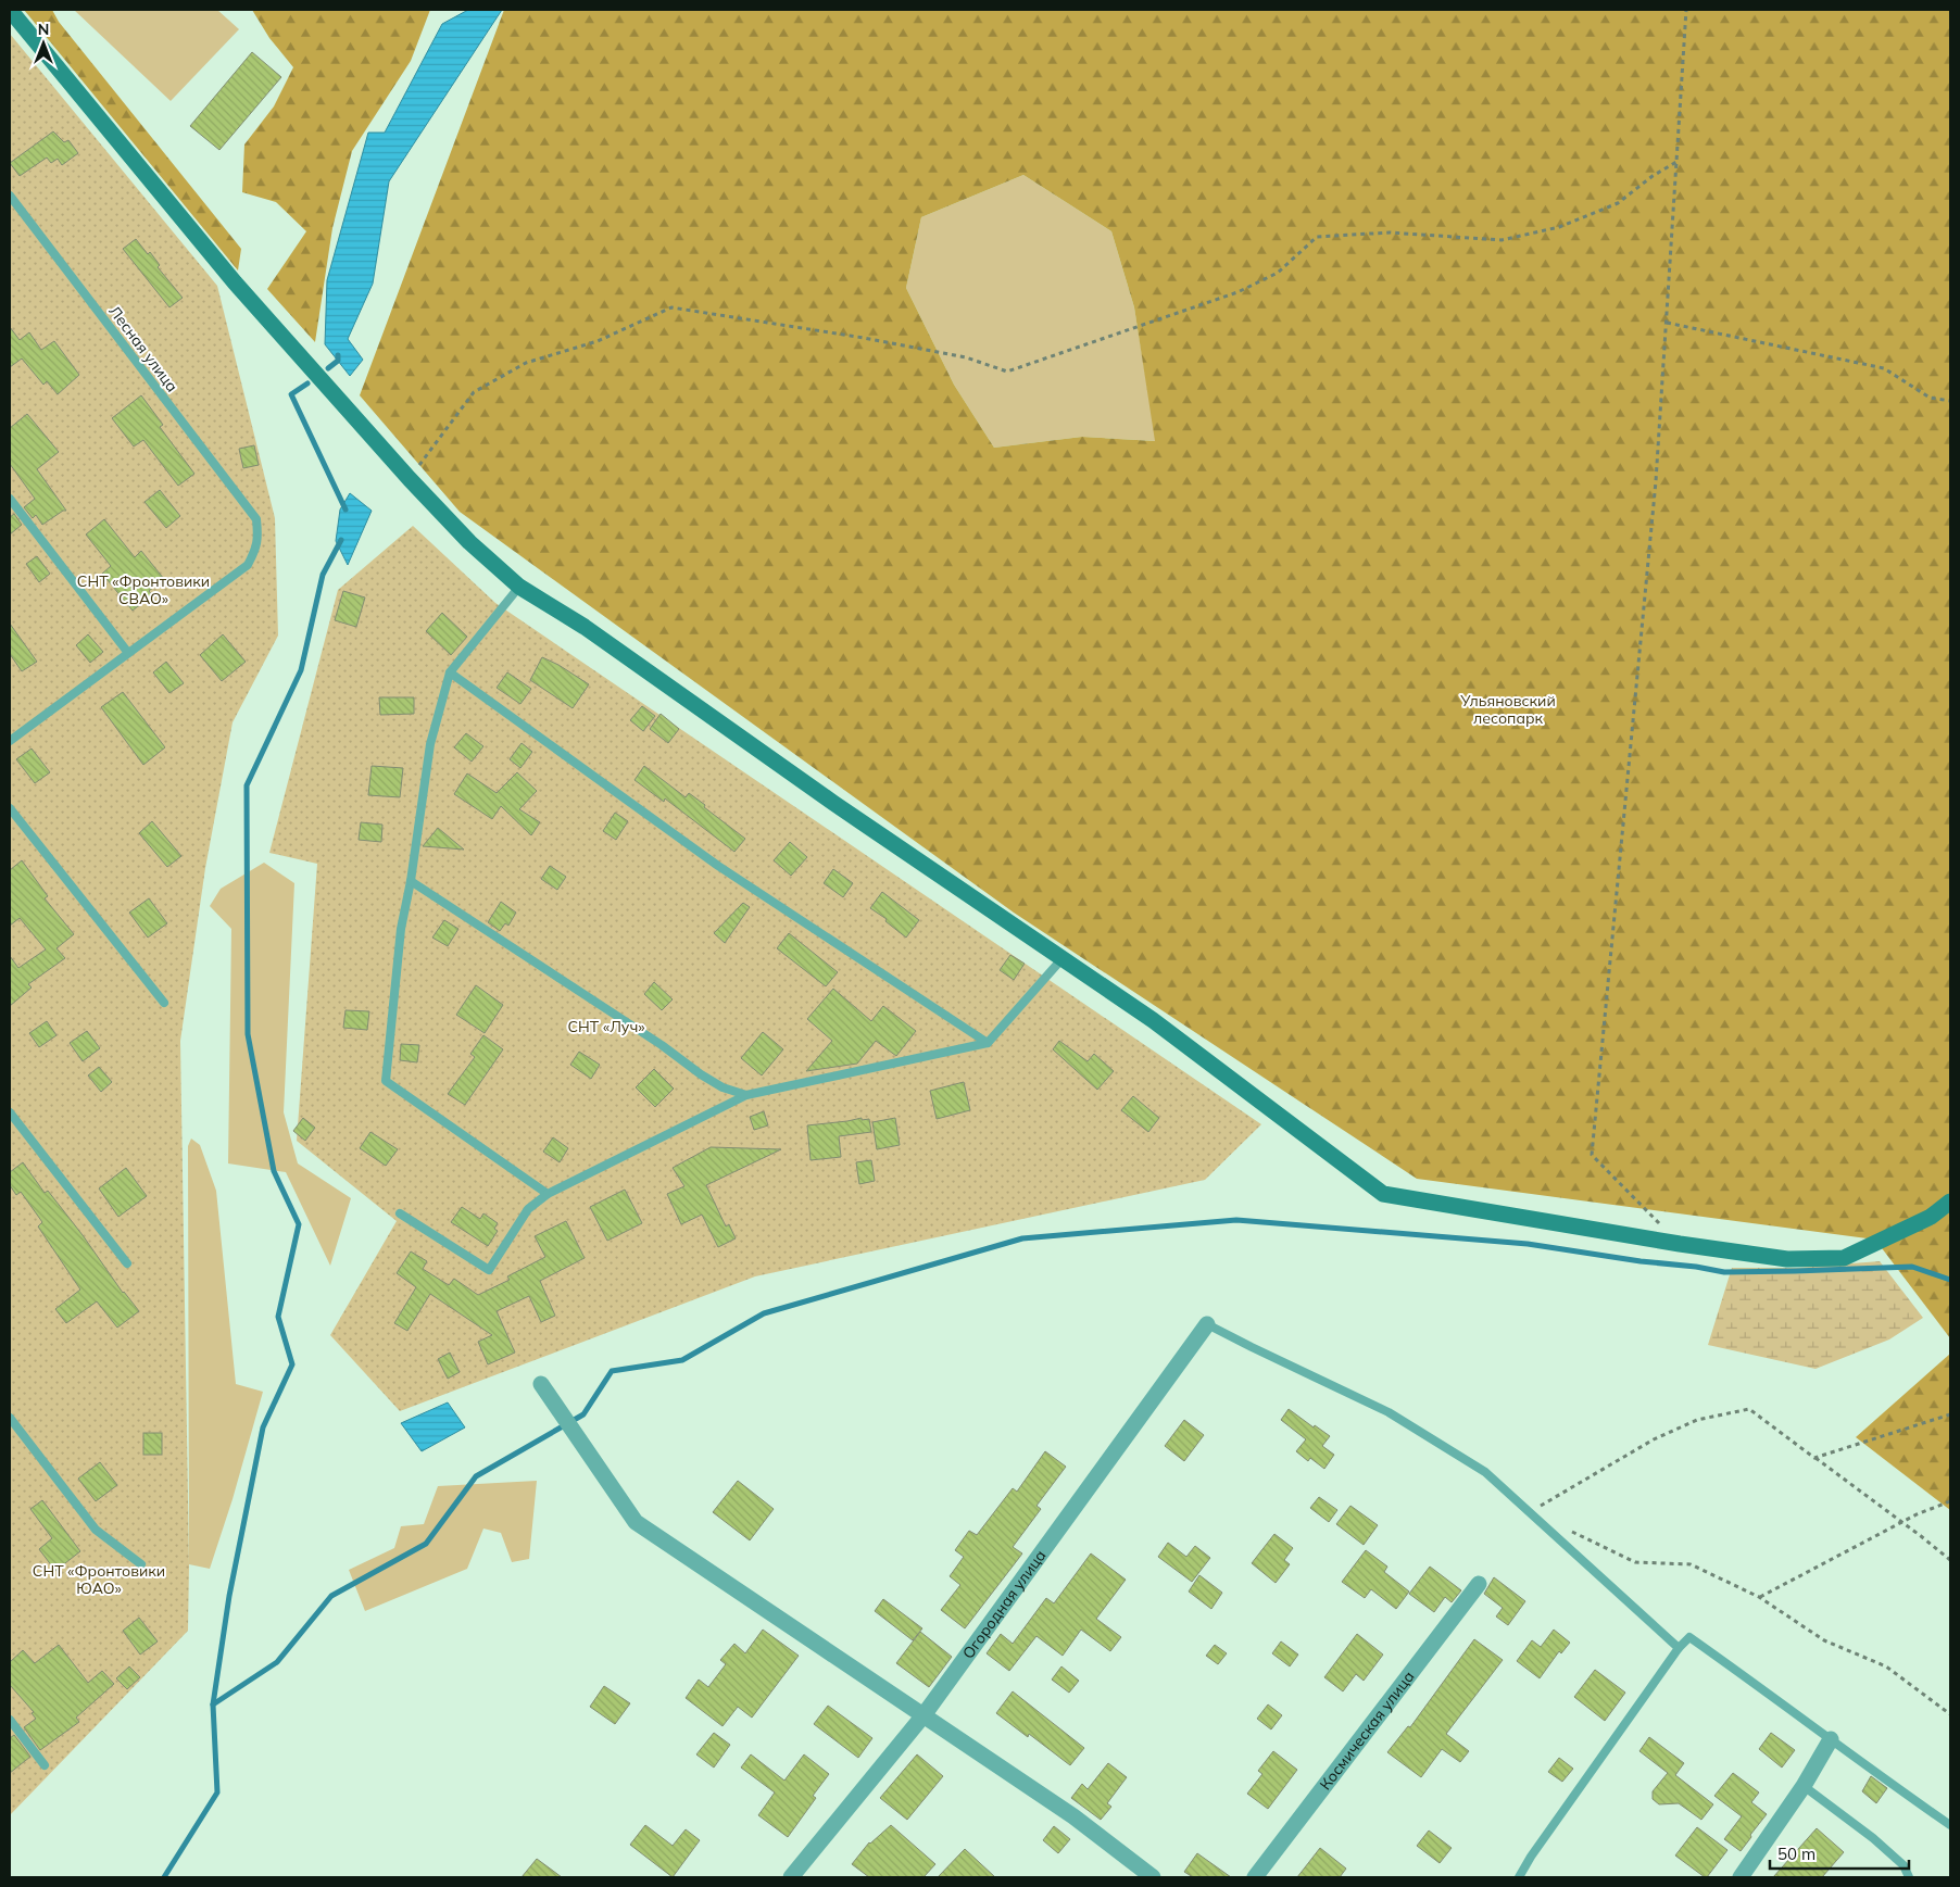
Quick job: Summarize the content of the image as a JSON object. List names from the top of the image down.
{
  "streets": {
    "street": ["Огородная улица", "Космическая улица"],
    "lane": ["Лесная улица"]
  },
  "parks": [
    "СНТ «Фронтовики СВАО»",
    "Ульяновский лесопарк",
    "СНТ «Луч»",
    "СНТ «Фронтовики ЮАО»"
  ],
  "scale_bar": "50 m",
  "north": "top"
}
